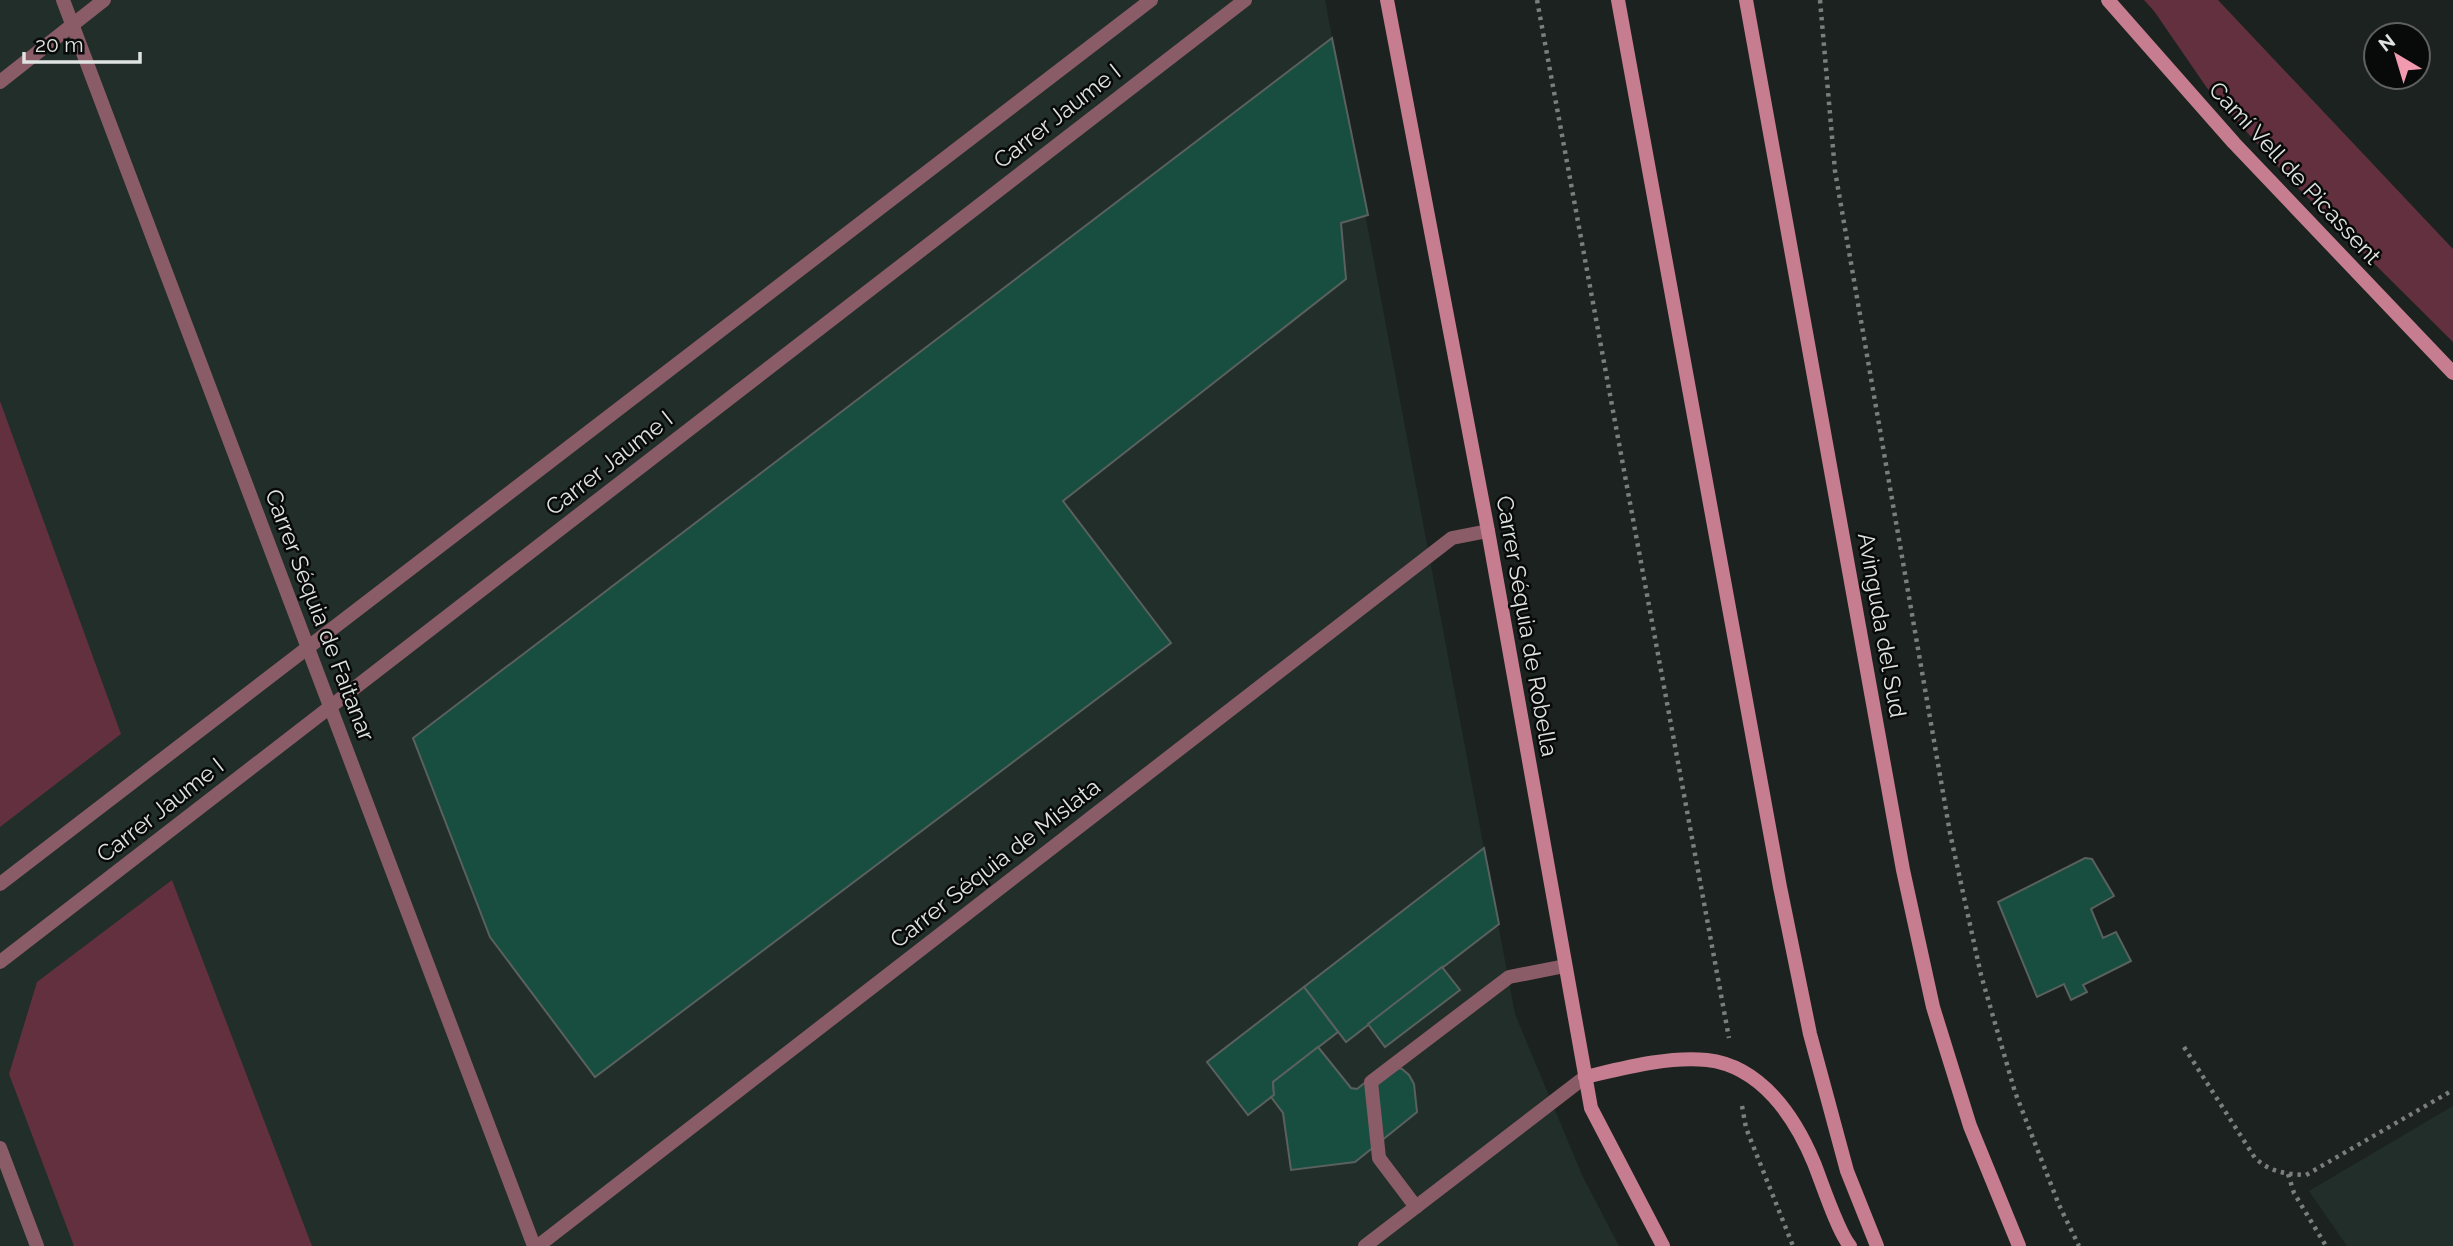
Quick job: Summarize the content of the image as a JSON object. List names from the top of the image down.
{
  "streets": {
    "main road": ["Camí Vell de Picassent", "Avinguda del Sud", "Carrer Séquia de Robella"],
    "street": ["Carrer Jaume I", "Carrer Séquia de Faitanar", "Carrer Séquia de Mislata"]
  },
  "crossings": [
    ["Carrer Jaume I", "Carrer Séquia de Faitanar"],
    ["Carrer Séquia de Faitanar", "Carrer Séquia de Mislata"],
    ["Carrer Séquia de Robella", "Carrer Séquia de Mislata"]
  ],
  "scale_bar": "20 m",
  "north": "top left"
}
